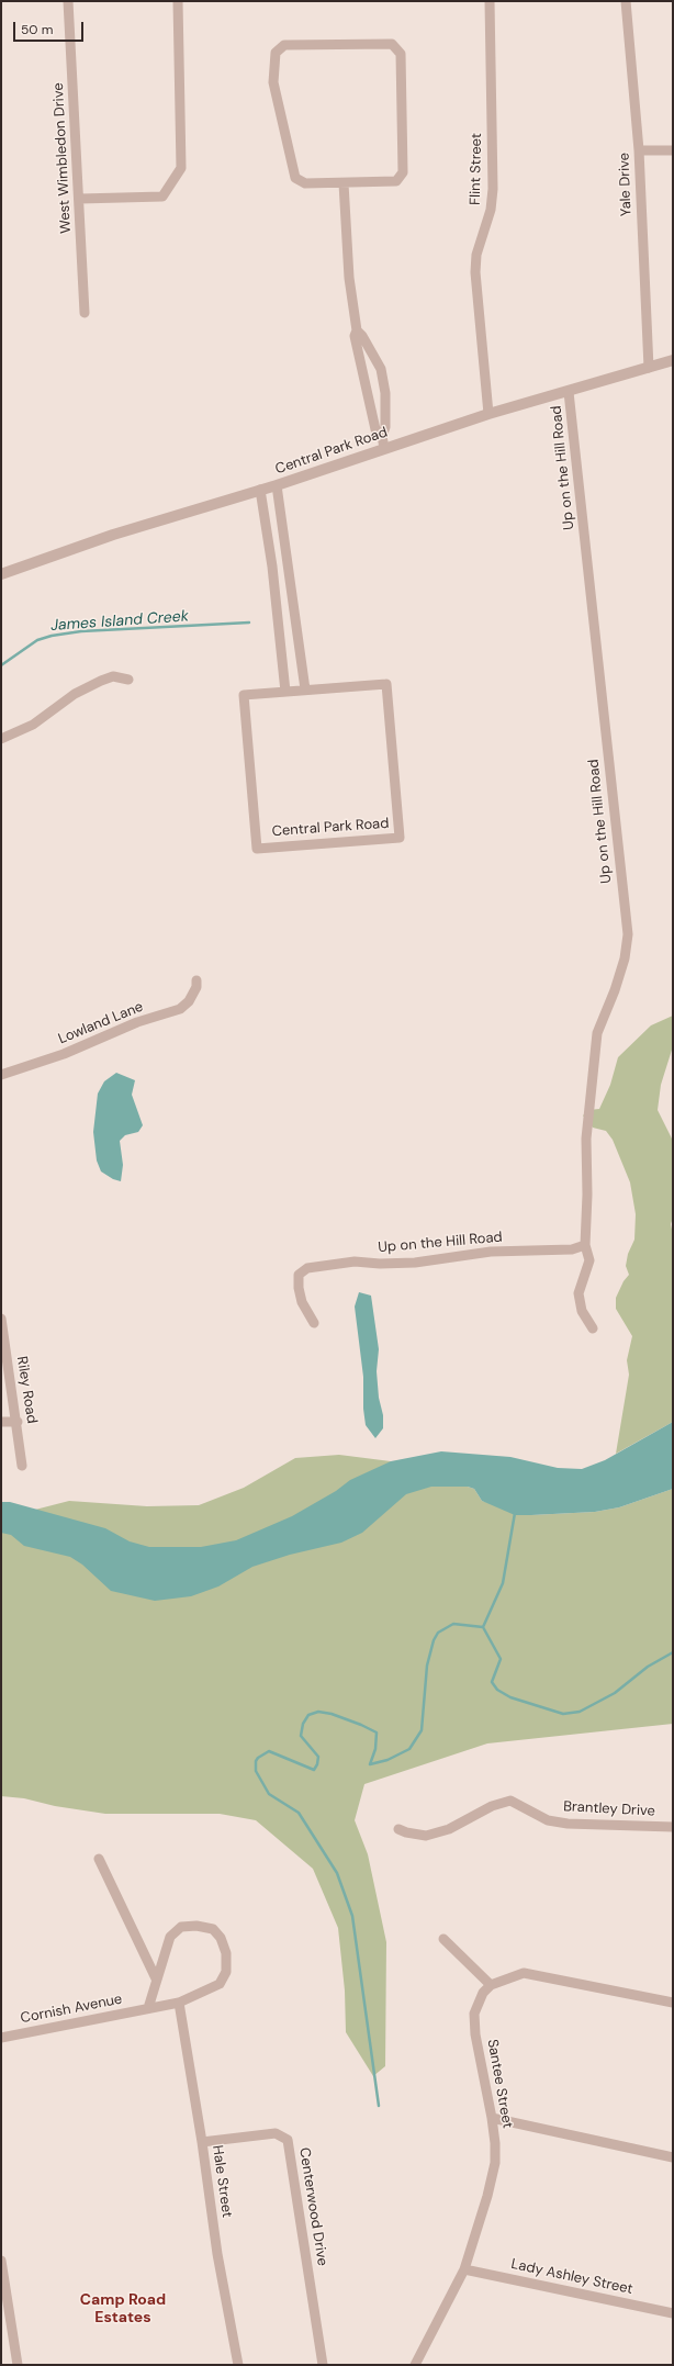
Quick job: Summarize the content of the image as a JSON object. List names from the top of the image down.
{
  "streets": {
    "street": [
      "West Wimbledon Drive",
      "Flint Street",
      "Yale Drive",
      "Central Park Road",
      "Up on the Hill Road",
      "Lowland Lane",
      "Riley Road",
      "Brantley Drive",
      "Cornish Avenue",
      "Santee Street",
      "Hale Street",
      "Centerwood Drive",
      "Lady Ashley Street"
    ]
  },
  "crossings": [
    ["Flint Street", "Central Park Road"],
    ["Yale Drive", "Central Park Road"],
    ["Central Park Road", "Up on the Hill Road"],
    ["Cornish Avenue", "Hale Street"],
    ["Santee Street", "Lady Ashley Street"],
    ["Hale Street", "Centerwood Drive"]
  ],
  "districts": ["Camp Road Estates"],
  "water": ["James Island Creek"],
  "scale_bar": "50 m"
}
